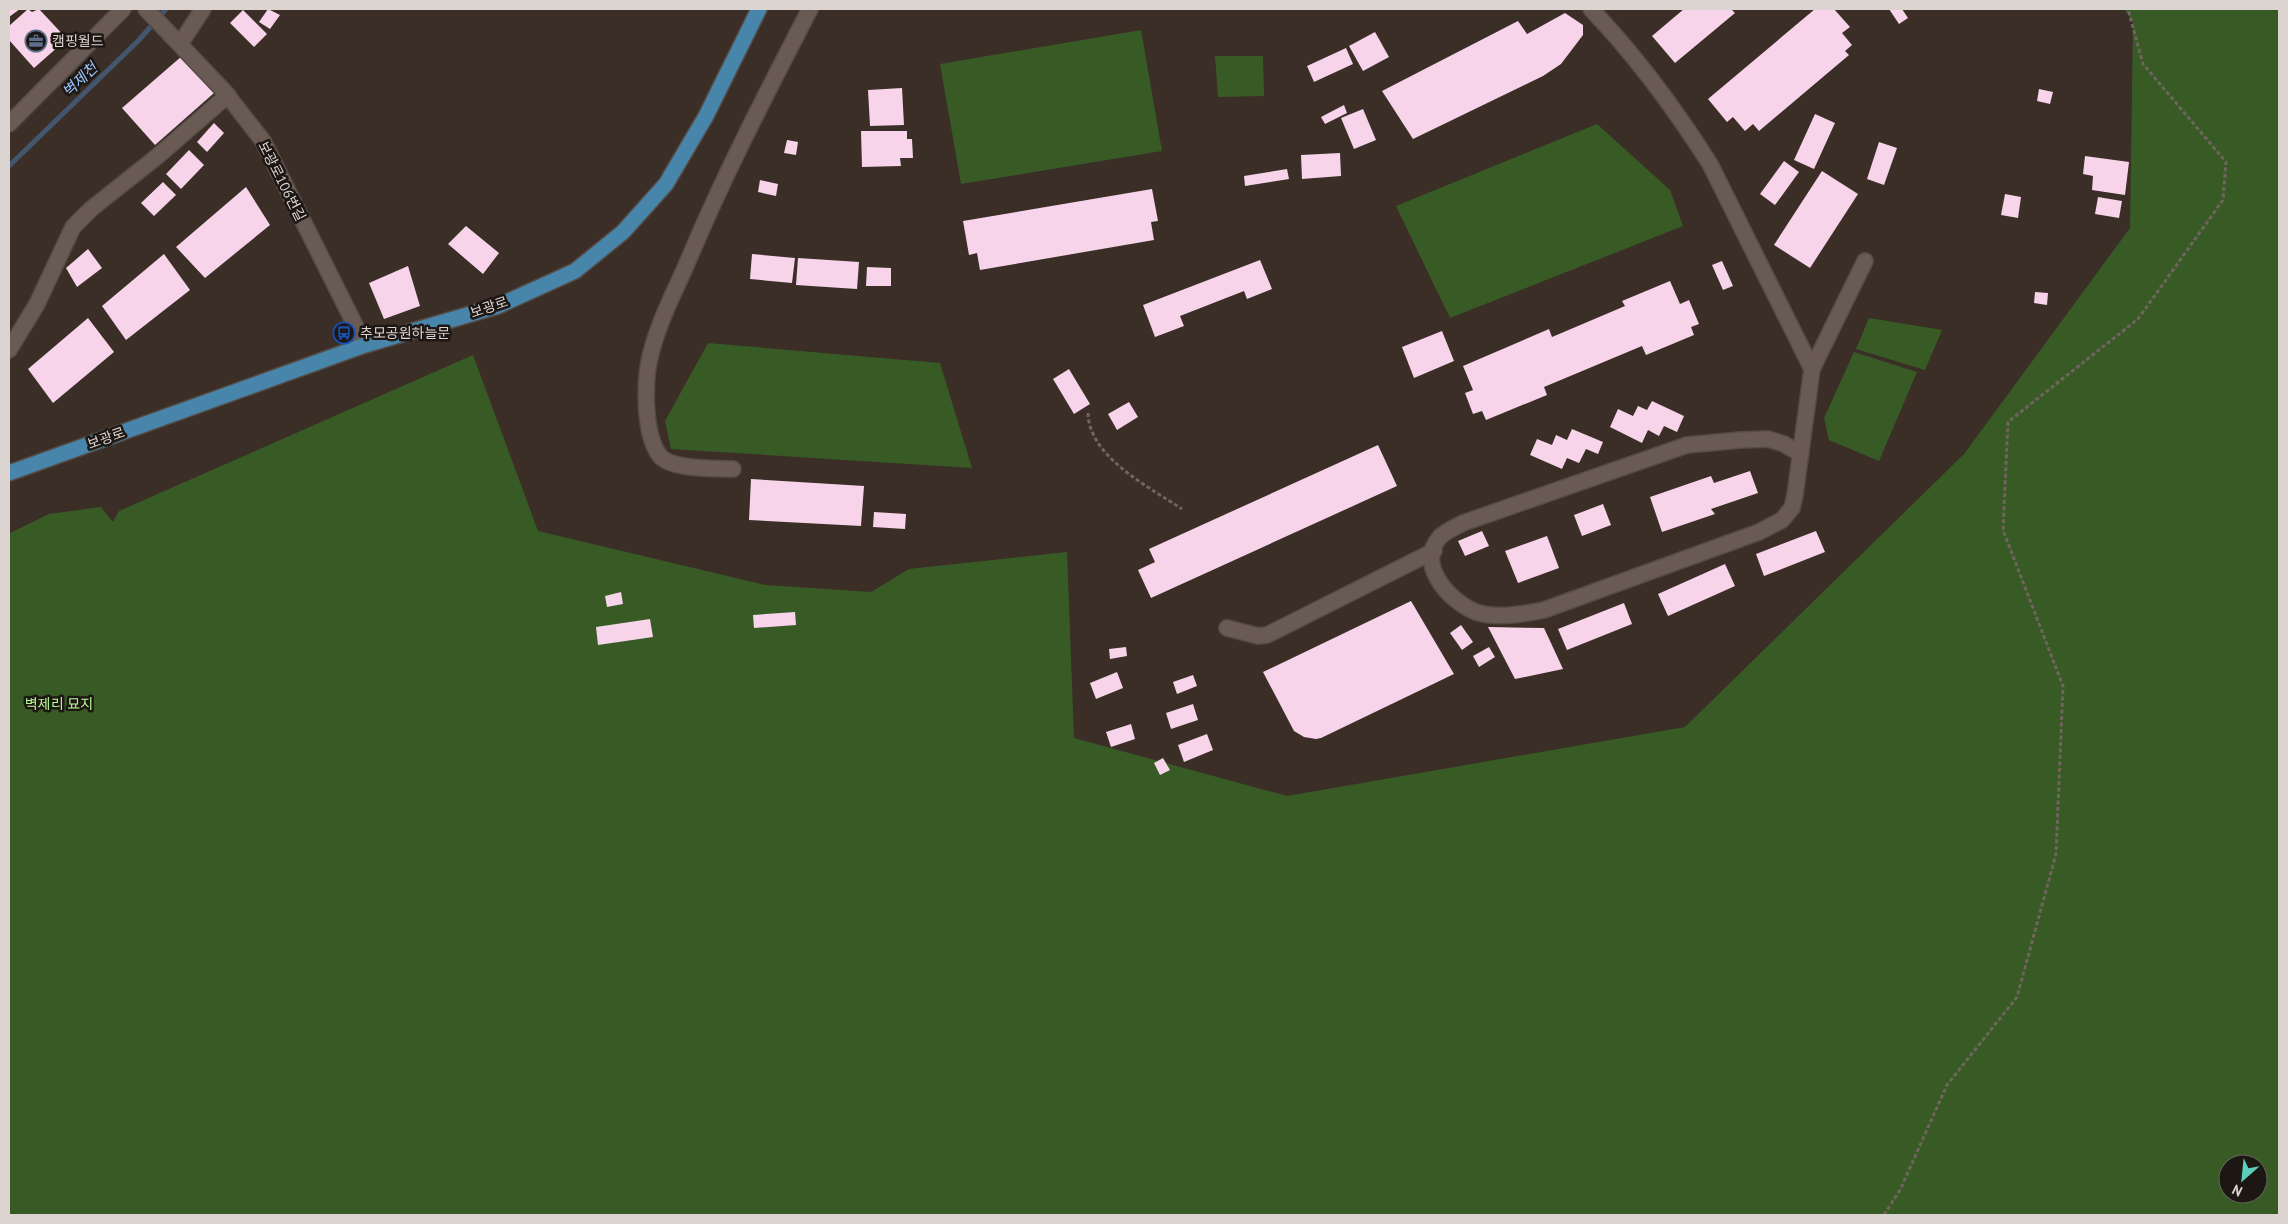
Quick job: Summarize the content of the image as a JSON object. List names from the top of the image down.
{
  "streets": {
    "main road": ["보광로"],
    "street": ["보광로106번길"]
  },
  "crossings": [
    ["보광로106번길", "보광로"]
  ],
  "water": ["벽제천"],
  "parks": ["벽제리 묘지"],
  "places": {
    "office": ["캠핑월드"],
    "bus stop": ["추모공원하늘문"]
  },
  "north": "bottom left"
}
